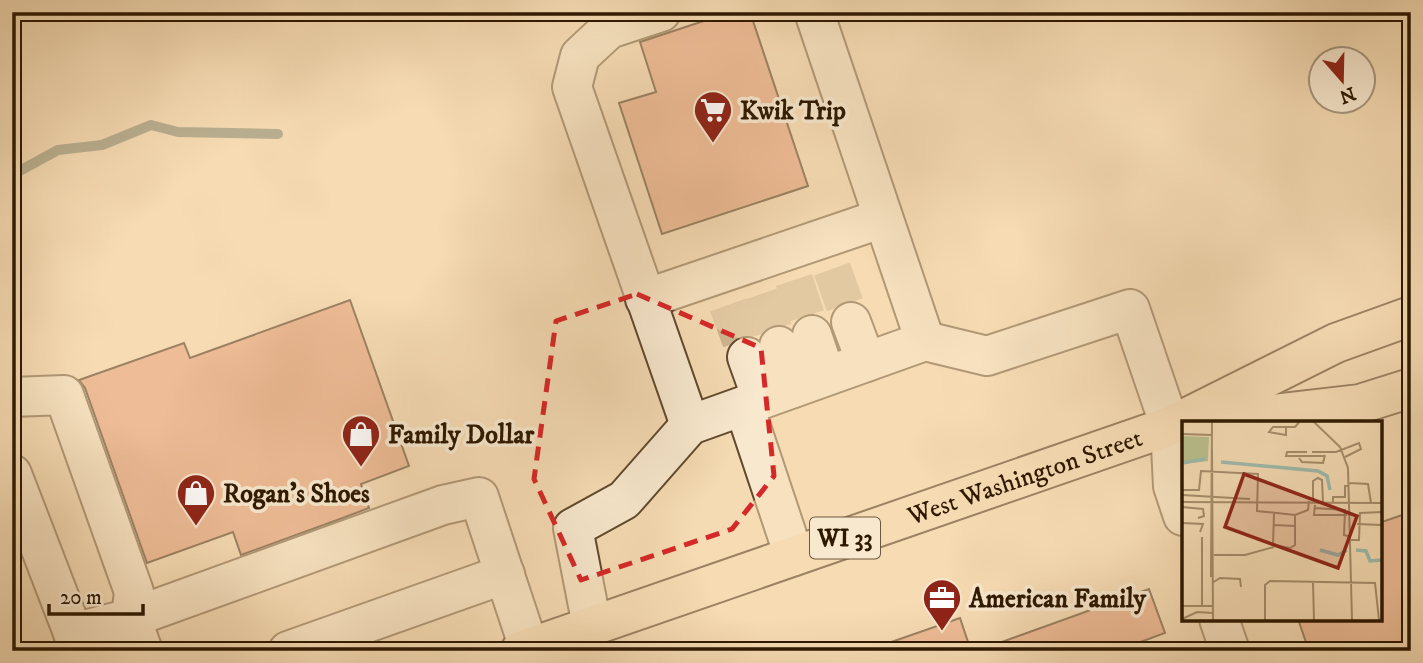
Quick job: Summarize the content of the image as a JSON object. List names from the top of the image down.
{
  "streets": {
    "main road": ["West Washington Street", "WI 33"]
  },
  "places": {
    "supermarket": ["Kwik Trip"],
    "shop": ["Family Dollar", "Rogan's Shoes"],
    "office": ["American Family"]
  },
  "scale_bar": "20 m",
  "north": "bottom"
}
